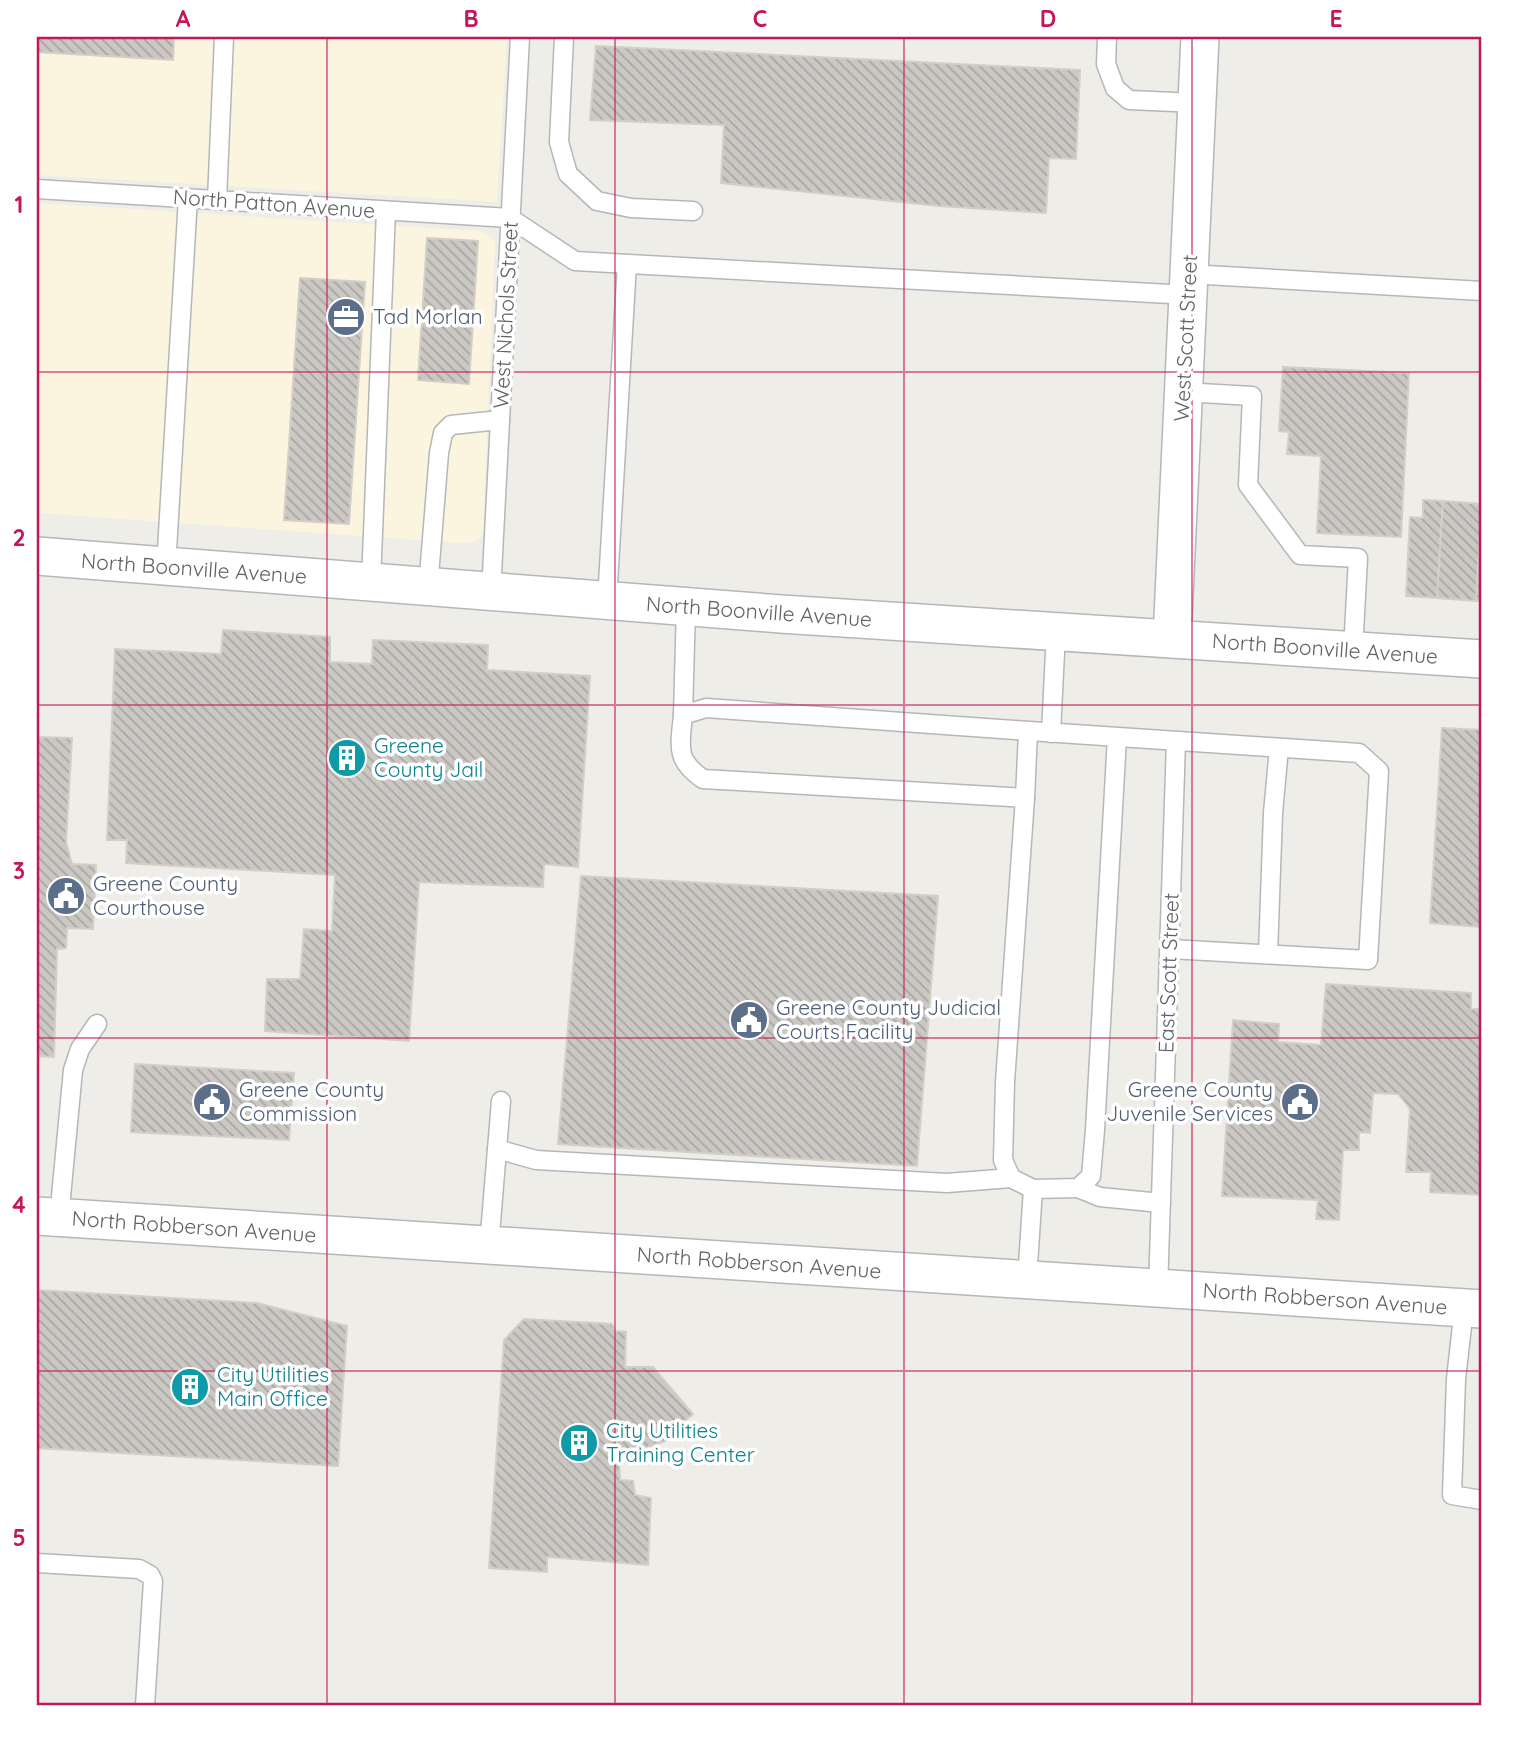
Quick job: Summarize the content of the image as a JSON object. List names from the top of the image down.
{
  "streets": {
    "street": ["West Scott Street", "North Boonville Avenue", "North Robberson Avenue"],
    "lane": ["North Patton Avenue", "West Nichols Street", "East Scott Street"]
  },
  "crossings": [
    ["North Patton Avenue", "West Nichols Street"],
    ["West Nichols Street", "North Boonville Avenue"],
    ["West Scott Street", "North Boonville Avenue"],
    ["East Scott Street", "North Robberson Avenue"]
  ],
  "places": {
    "office": ["Tad Morlan"],
    "building": ["Greene County Jail", "City Utilities Main Office", "City Utilities Training Center"],
    "public building": [
      "Greene County Courthouse",
      "Greene County Judicial Courts Facility",
      "Greene County Commission",
      "Greene County Juvenile Services"
    ]
  },
  "grid": {
    "columns": [
      "A",
      "B",
      "C",
      "D",
      "E"
    ],
    "rows": [
      "1",
      "2",
      "3",
      "4",
      "5"
    ]
  }
}
